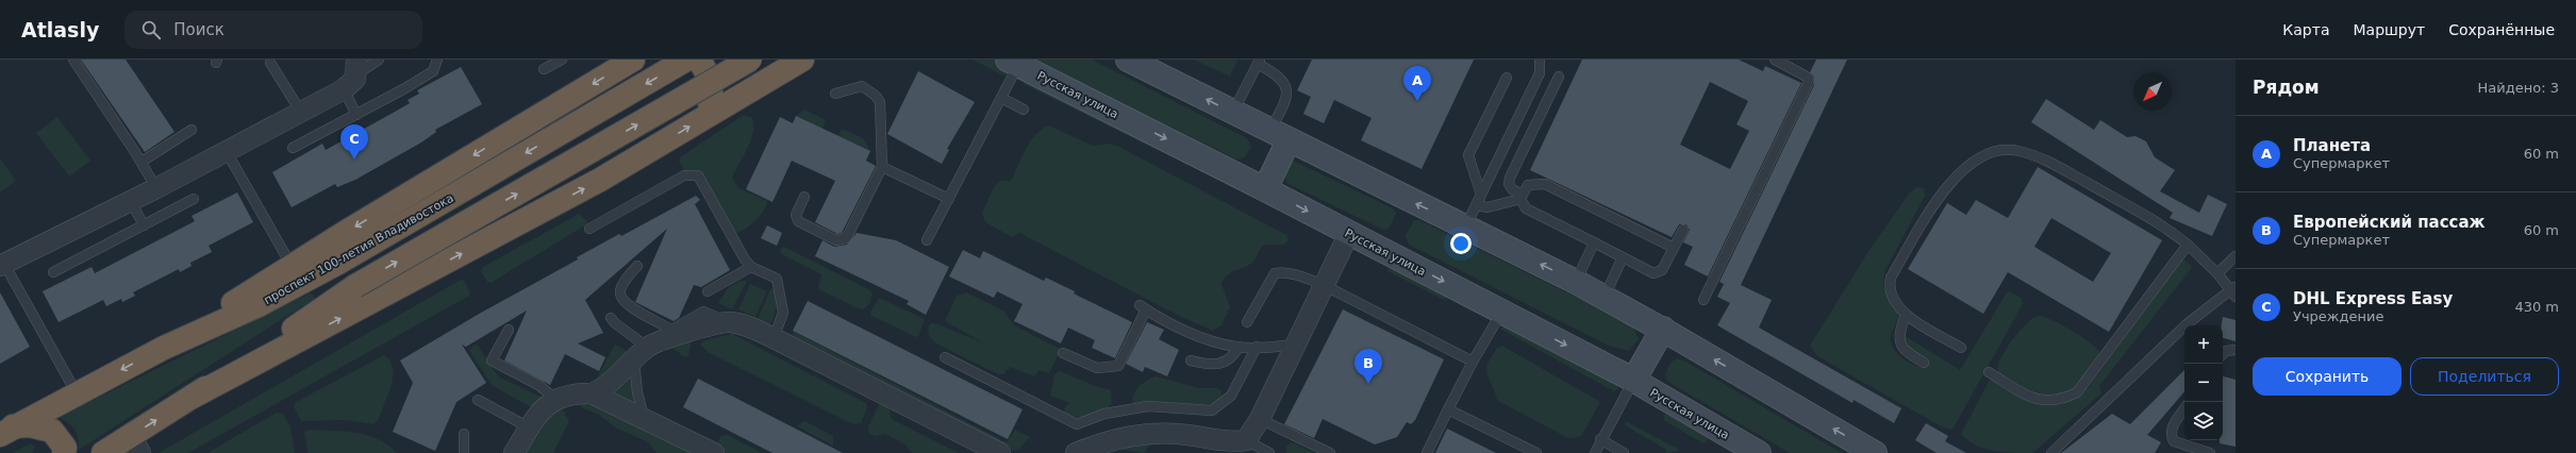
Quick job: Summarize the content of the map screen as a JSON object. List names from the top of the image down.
{
  "streets": {
    "highway": ["проспект 100-летия Владивостока"],
    "main road": ["Русская улица"]
  },
  "north": "bottom left",
  "page": {
    "header": "Atlasly",
    "search": "Поиск",
    "nav": ["Карта", "Маршрут", "Сохранённые"],
    "heading": ["Рядом", "Найдено: 3"],
    "pins": ["A", "C", "B"],
    "list": [
      {
        "mark": "A",
        "name": "Планета",
        "note": "Супермаркет",
        "value": "60 m"
      },
      {
        "mark": "B",
        "name": "Европейский пассаж",
        "note": "Супермаркет",
        "value": "60 m"
      },
      {
        "mark": "C",
        "name": "DHL Express Easy",
        "note": "Учреждение",
        "value": "430 m"
      }
    ],
    "map_buttons": ["+", "−"],
    "buttons": ["Сохранить", "Поделиться"]
  }
}
